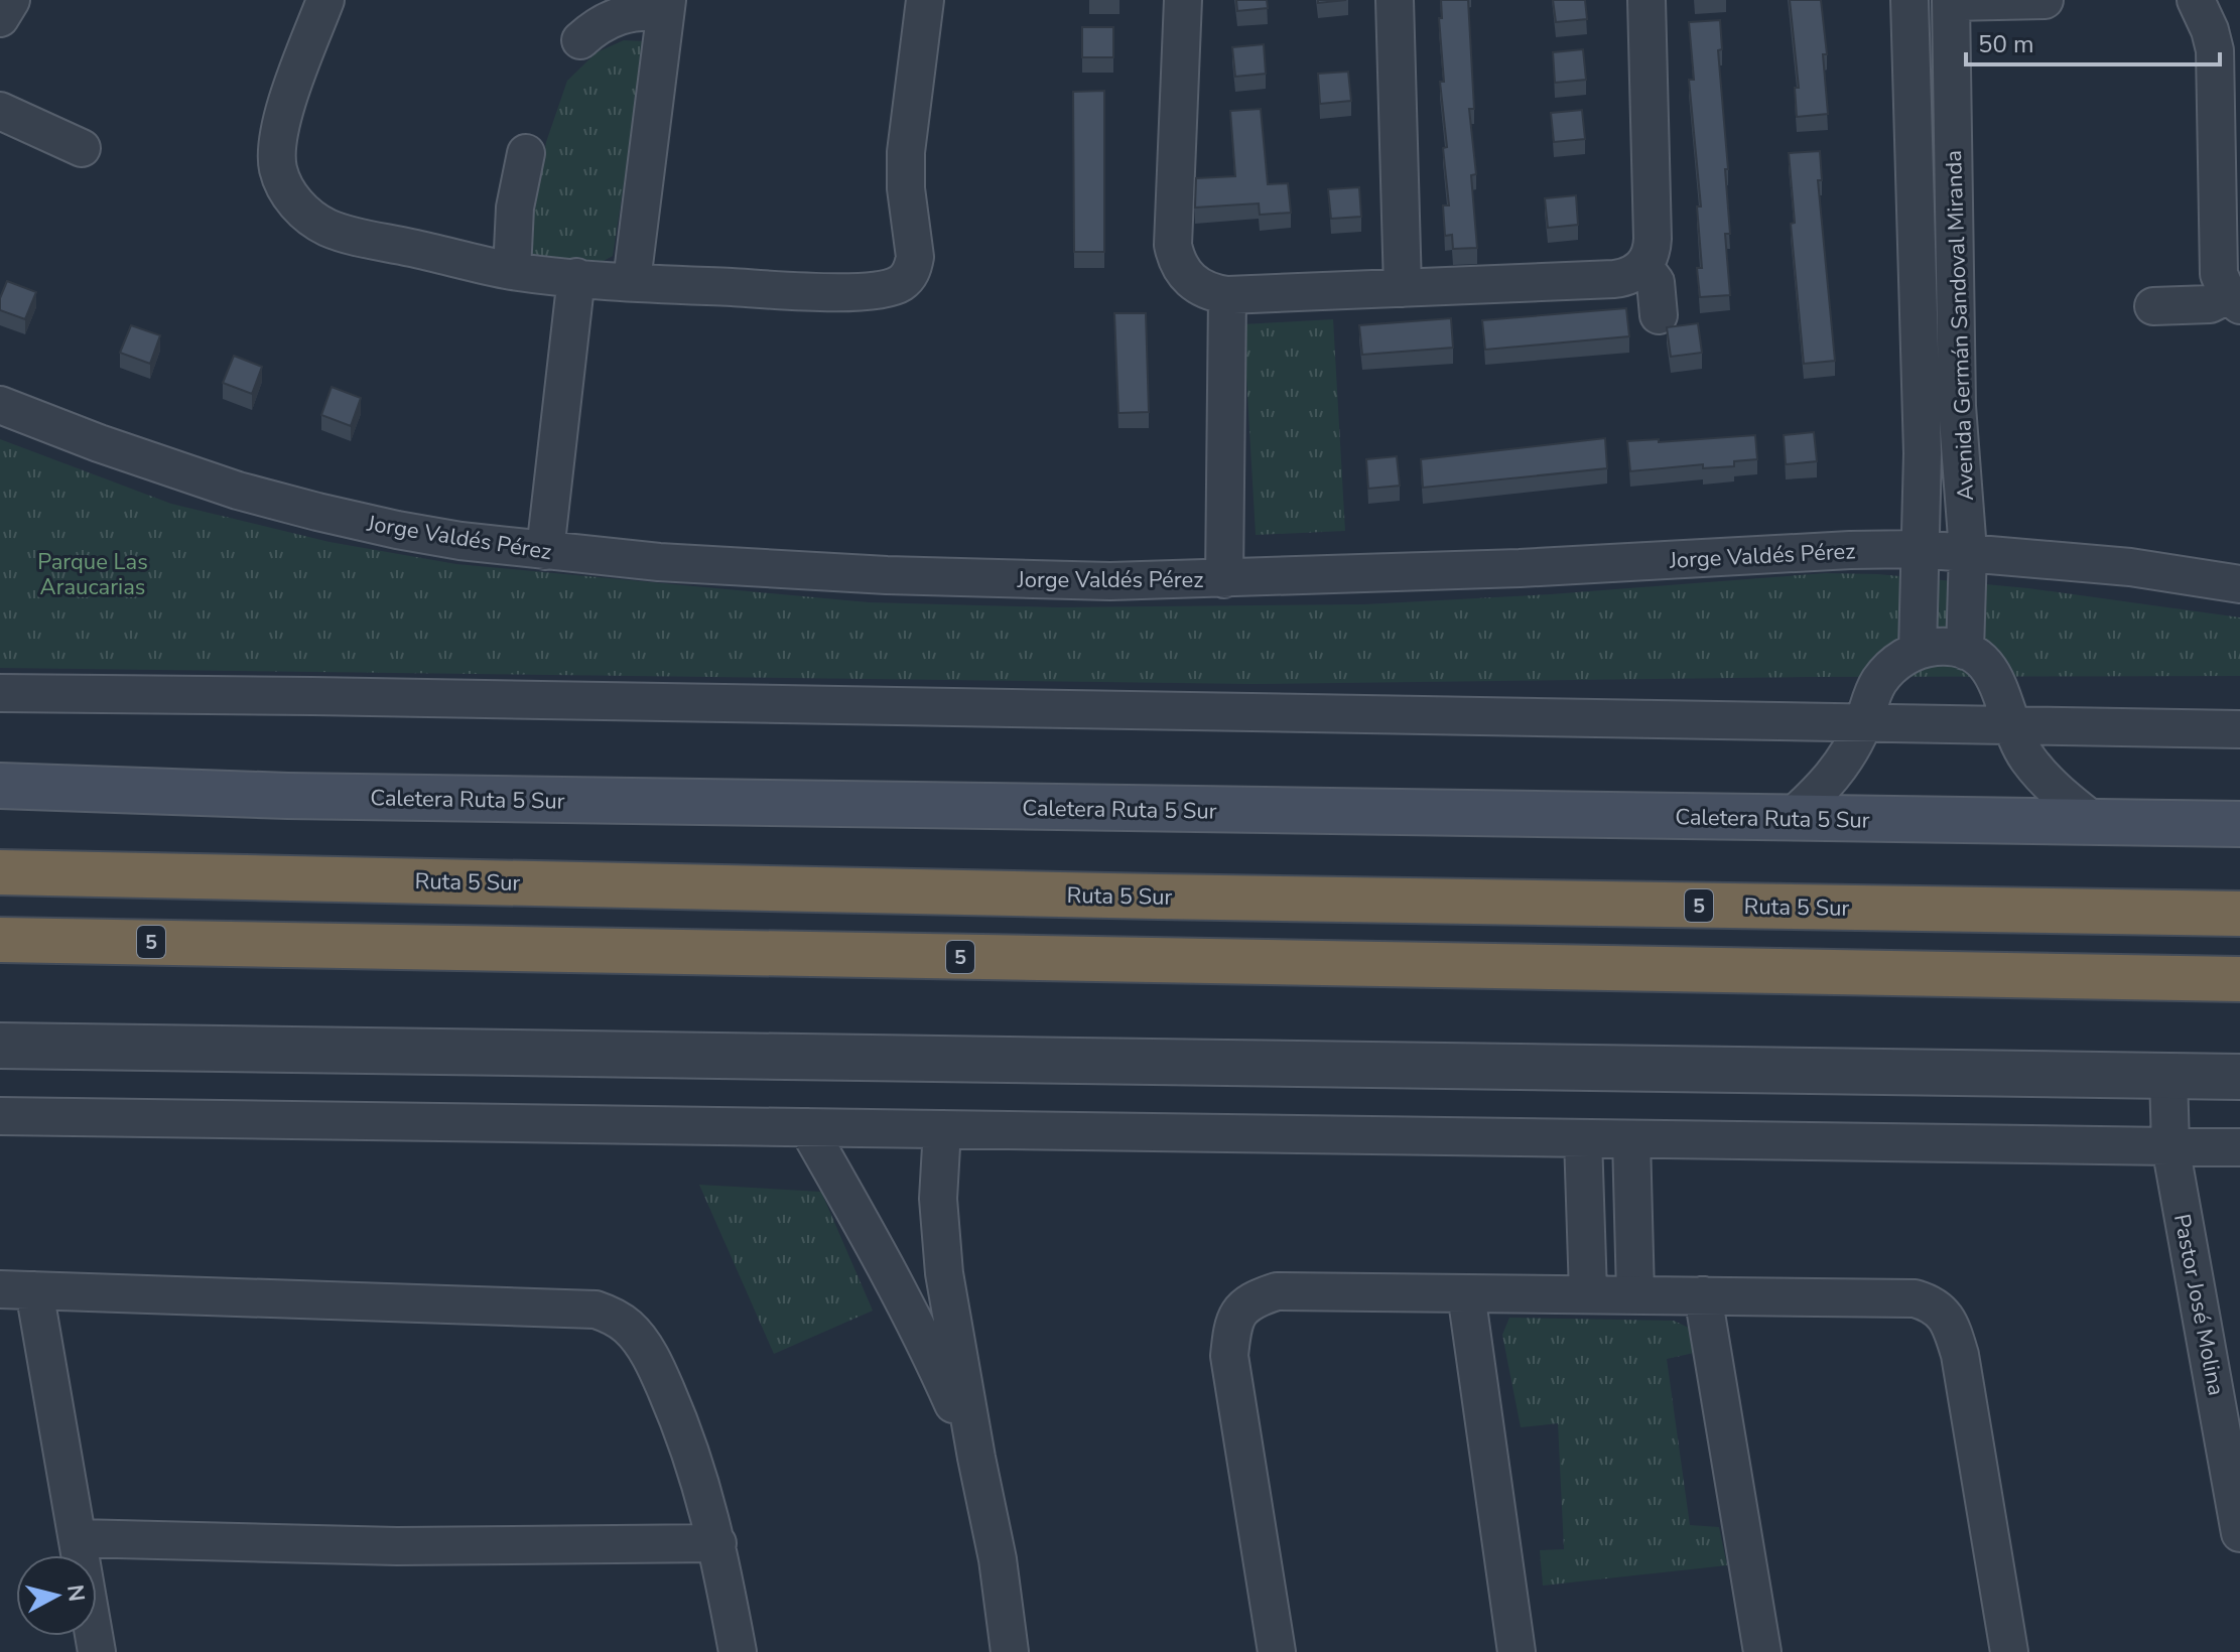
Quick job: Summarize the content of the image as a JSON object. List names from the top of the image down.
{
  "streets": {
    "highway": ["Ruta 5 Sur", "5"],
    "main road": ["Caletera Ruta 5 Sur"],
    "street": ["Avenida Germán Sandoval Miranda", "Jorge Valdés Pérez", "Pastor José Molina"]
  },
  "crossings": [
    ["Avenida Germán Sandoval Miranda", "Jorge Valdés Pérez"]
  ],
  "parks": ["Parque Las Araucarias"],
  "scale_bar": "50 m",
  "north": "right"
}
